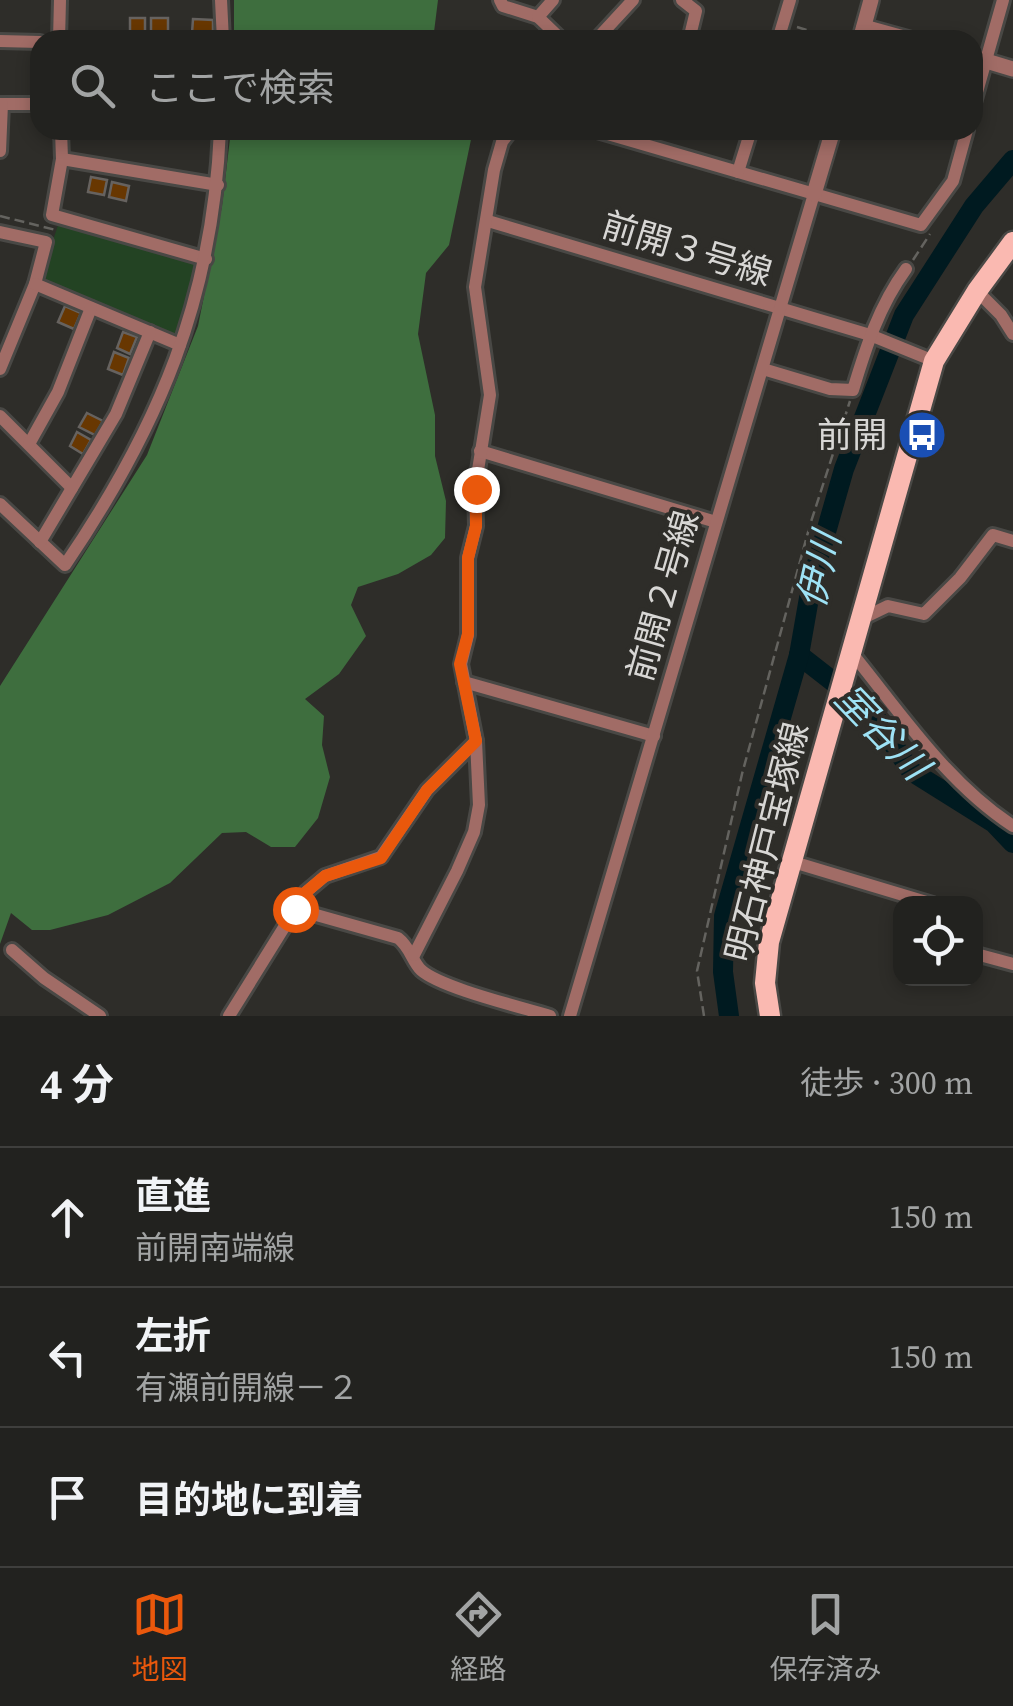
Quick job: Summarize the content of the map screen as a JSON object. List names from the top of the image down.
{
  "streets": {
    "main road": ["明石神戸宝塚線"],
    "street": ["前開３号線", "前開２号線"]
  },
  "crossings": [
    ["前開３号線", "前開２号線"],
    ["前開３号線", "明石神戸宝塚線"]
  ],
  "water": ["伊川", "室谷川"],
  "places": {
    "bus stop": ["前開"]
  },
  "page": {
    "search": "ここで検索",
    "heading": ["4 分", "徒歩 · 300 m"],
    "list": [
      ["直進", "前開南端線", "150 m"],
      ["左折", "有瀬前開線－２", "150 m"],
      "目的地に到着"
    ],
    "nav": ["地図", "経路", "保存済み"]
  }
}
